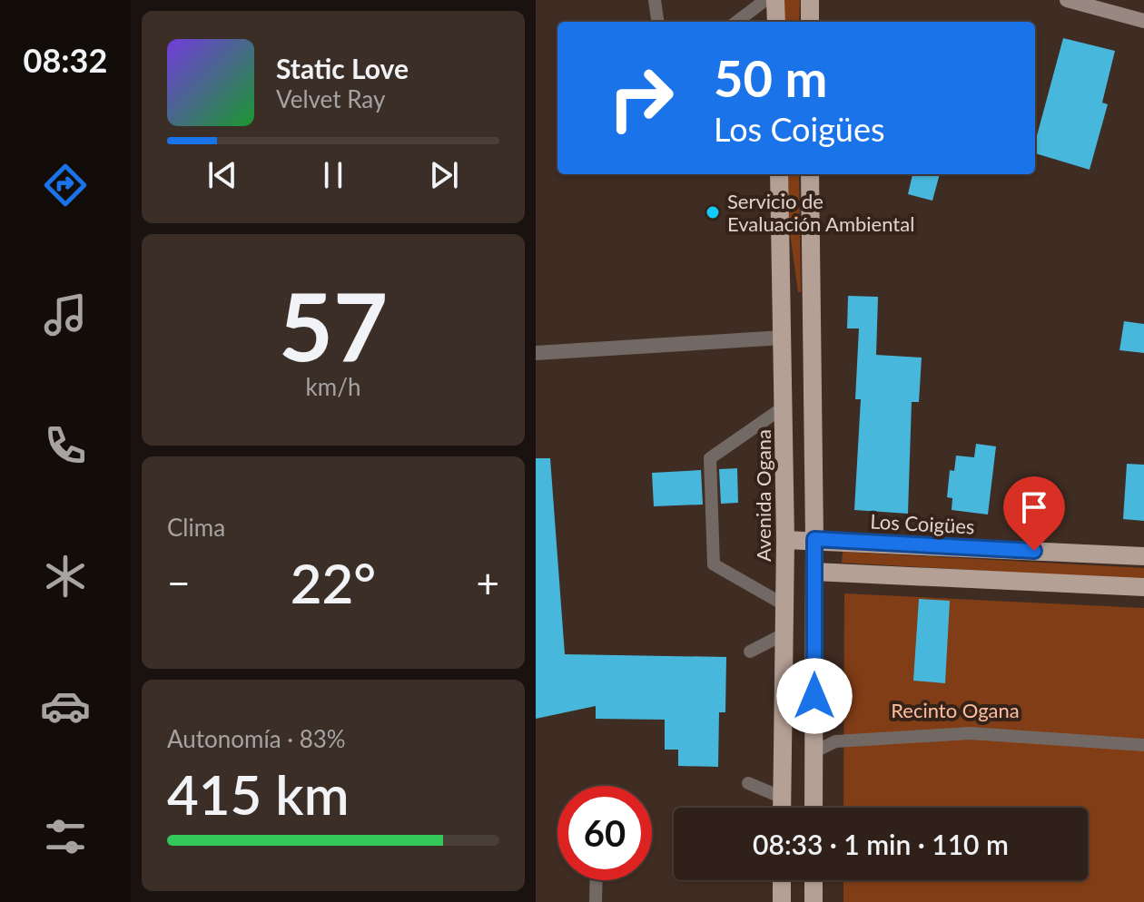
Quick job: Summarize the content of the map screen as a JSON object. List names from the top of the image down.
{
  "streets": {
    "main road": ["Avenida Ogana", "Los Coigües"]
  },
  "crossings": [
    ["Avenida Ogana", "Los Coigües"]
  ],
  "parks": ["Recinto Ogana"],
  "places": ["Servicio de Evaluación Ambiental"],
  "page": {
    "tabs": "08:32",
    "turn": ["50 m", "Los Coigües"],
    "song": ["Static Love", "Velvet Ray"],
    "tile": [
      ["57", "km/h"],
      "Clima",
      ["Autonomía · 83%", "415 km"]
    ],
    "heat": ["−", "22°", "+"],
    "limit": "60",
    "trip": "08:33 · 1 min · 110 m"
  }
}
